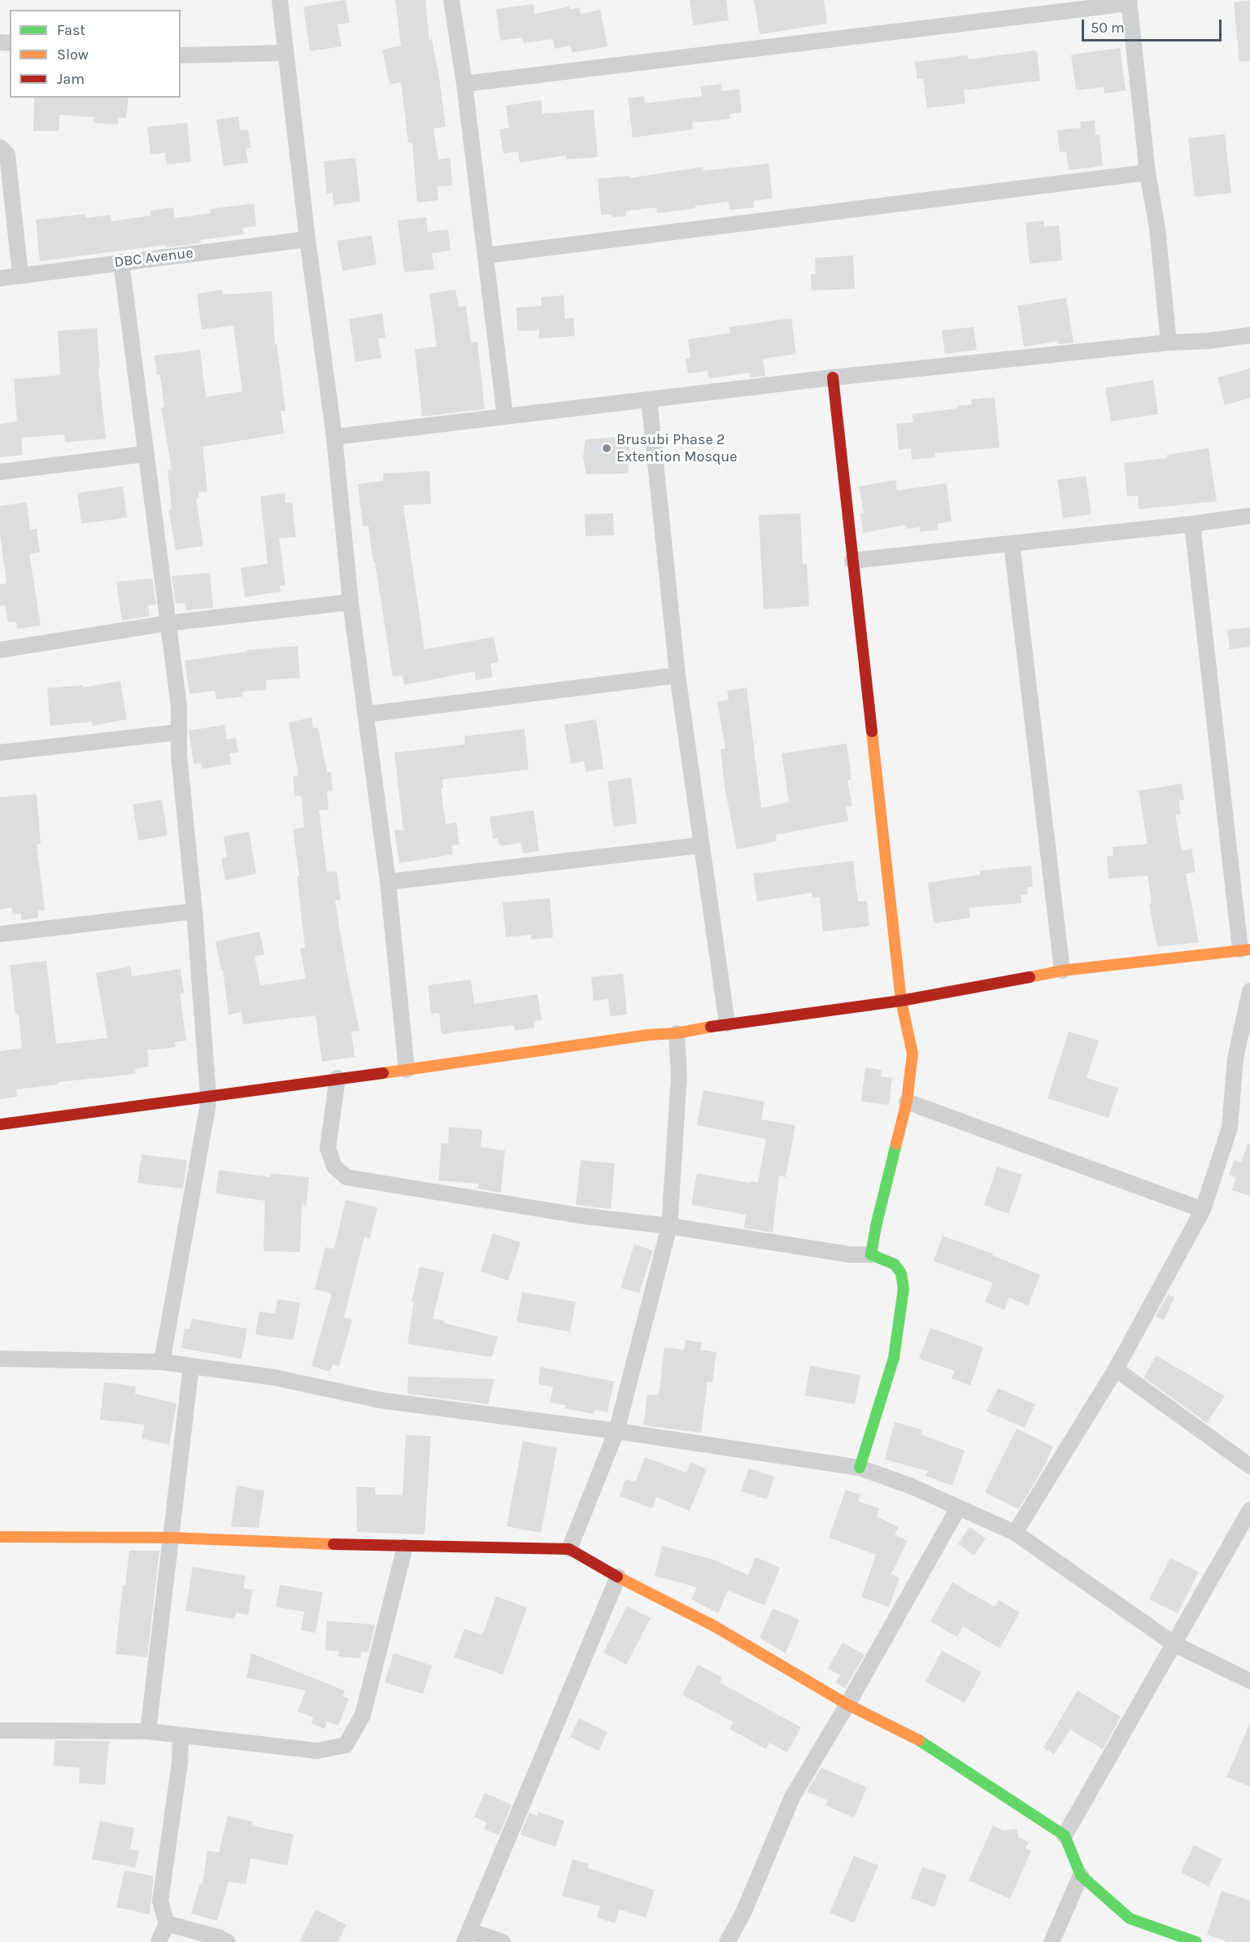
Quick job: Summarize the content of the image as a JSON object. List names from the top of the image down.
{
  "streets": {
    "street": ["DBC Avenue"]
  },
  "places": ["Brusubi Phase 2 Extention Mosque"],
  "legend": ["Fast", "Slow", "Jam"],
  "scale_bar": "50 m"
}
